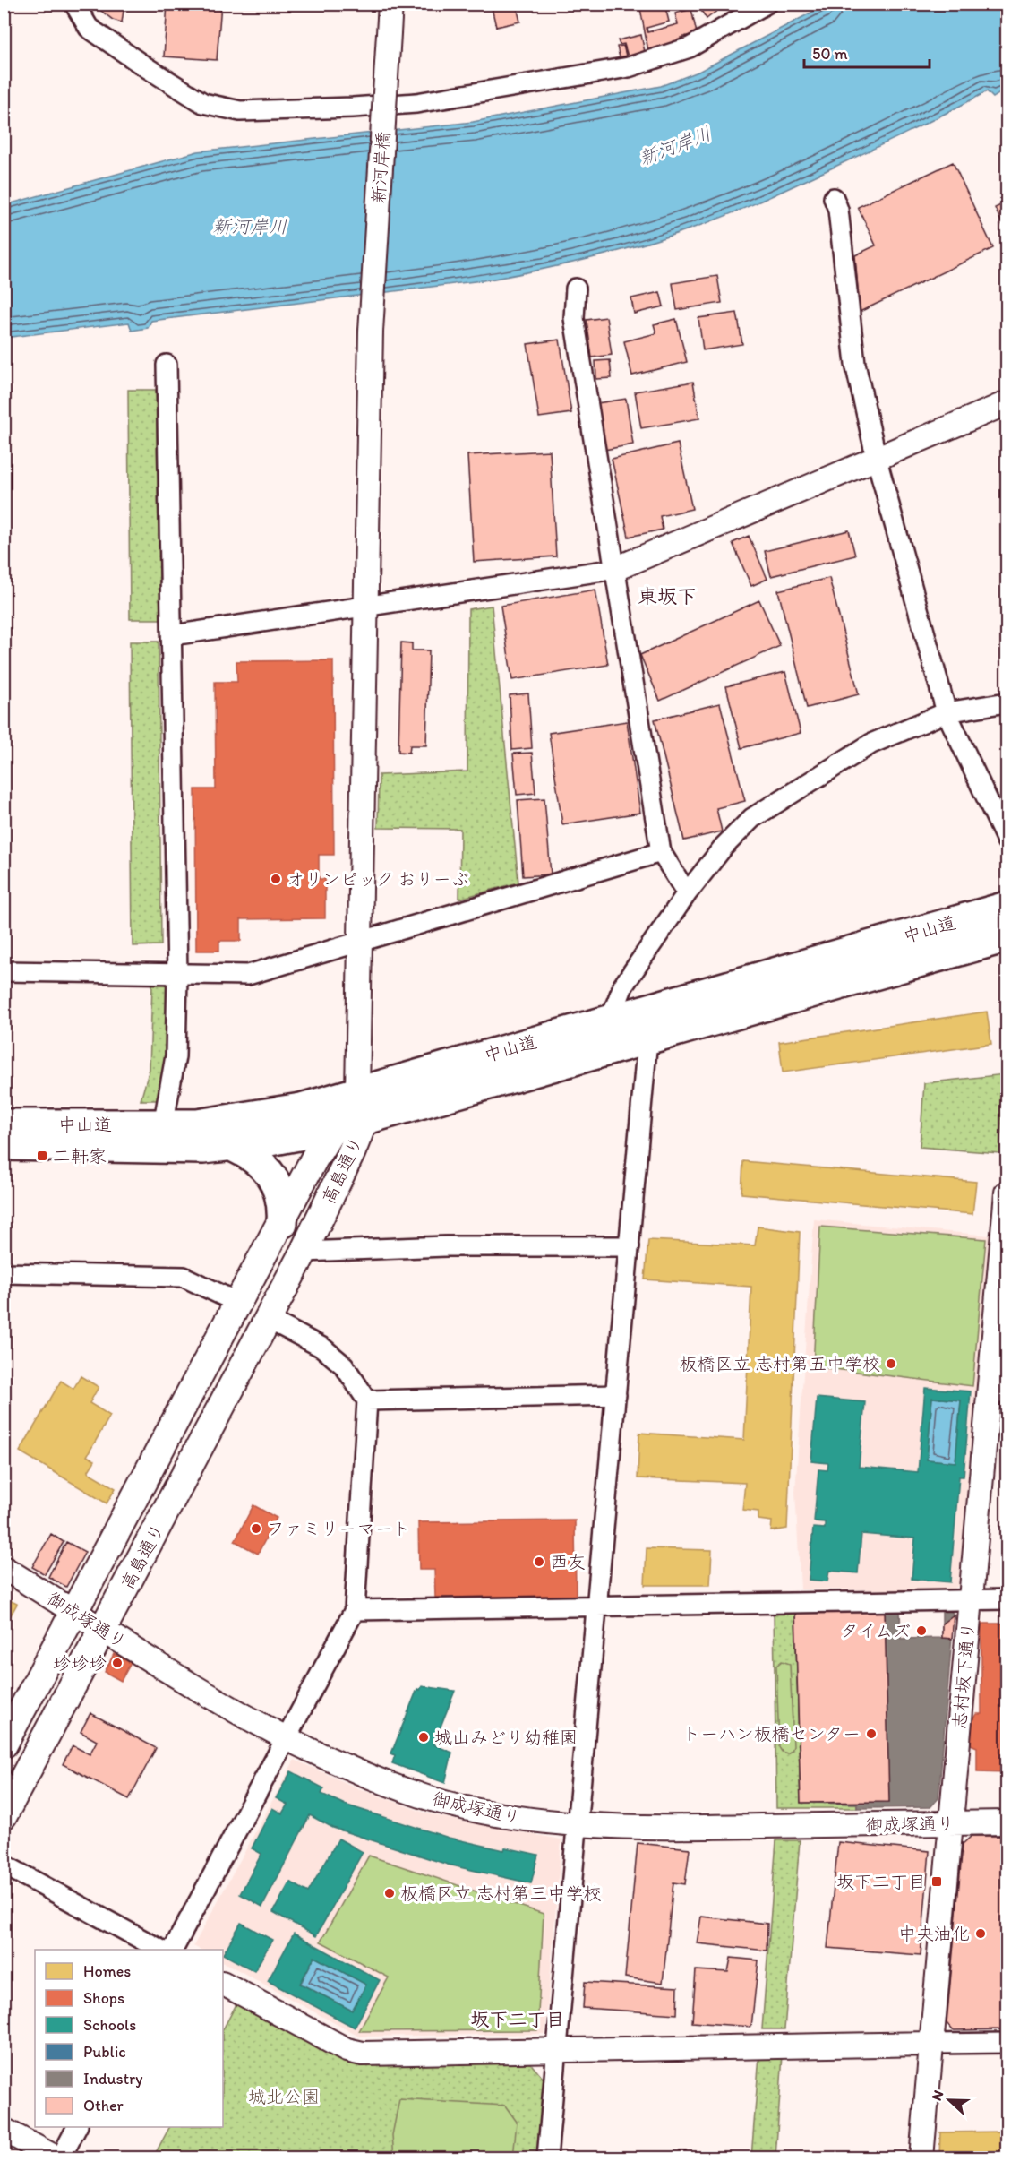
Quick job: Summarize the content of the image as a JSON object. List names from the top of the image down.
{
  "streets": {
    "highway": ["中山道"],
    "main road": ["高島通り"],
    "street": ["新河岸橋", "御成塚通り", "志村坂下通り"]
  },
  "crossings": [
    ["新河岸橋", "中山道"],
    ["新河岸橋", "高島通り"],
    ["中山道", "高島通り"],
    ["高島通り", "御成塚通り"],
    ["御成塚通り", "志村坂下通り"]
  ],
  "districts": ["東坂下", "坂下二丁目"],
  "water": ["新河岸川"],
  "parks": ["城北公園"],
  "places": {
    "other": [
      "オリンピック おりーぶ",
      "板橋区立 志村第五中学校",
      "ファミリーマート",
      "西友",
      "タイムズ",
      "珍珍珍",
      "トーハン板橋センター",
      "城山みどり幼稚園",
      "板橋区立 志村第三中学校",
      "中央油化"
    ],
    "transit": ["二軒家", "坂下二丁目"]
  },
  "legend": [
    "Homes",
    "Shops",
    "Schools",
    "Public",
    "Industry",
    "Other"
  ],
  "scale_bar": "50 m",
  "north": "left"
}
